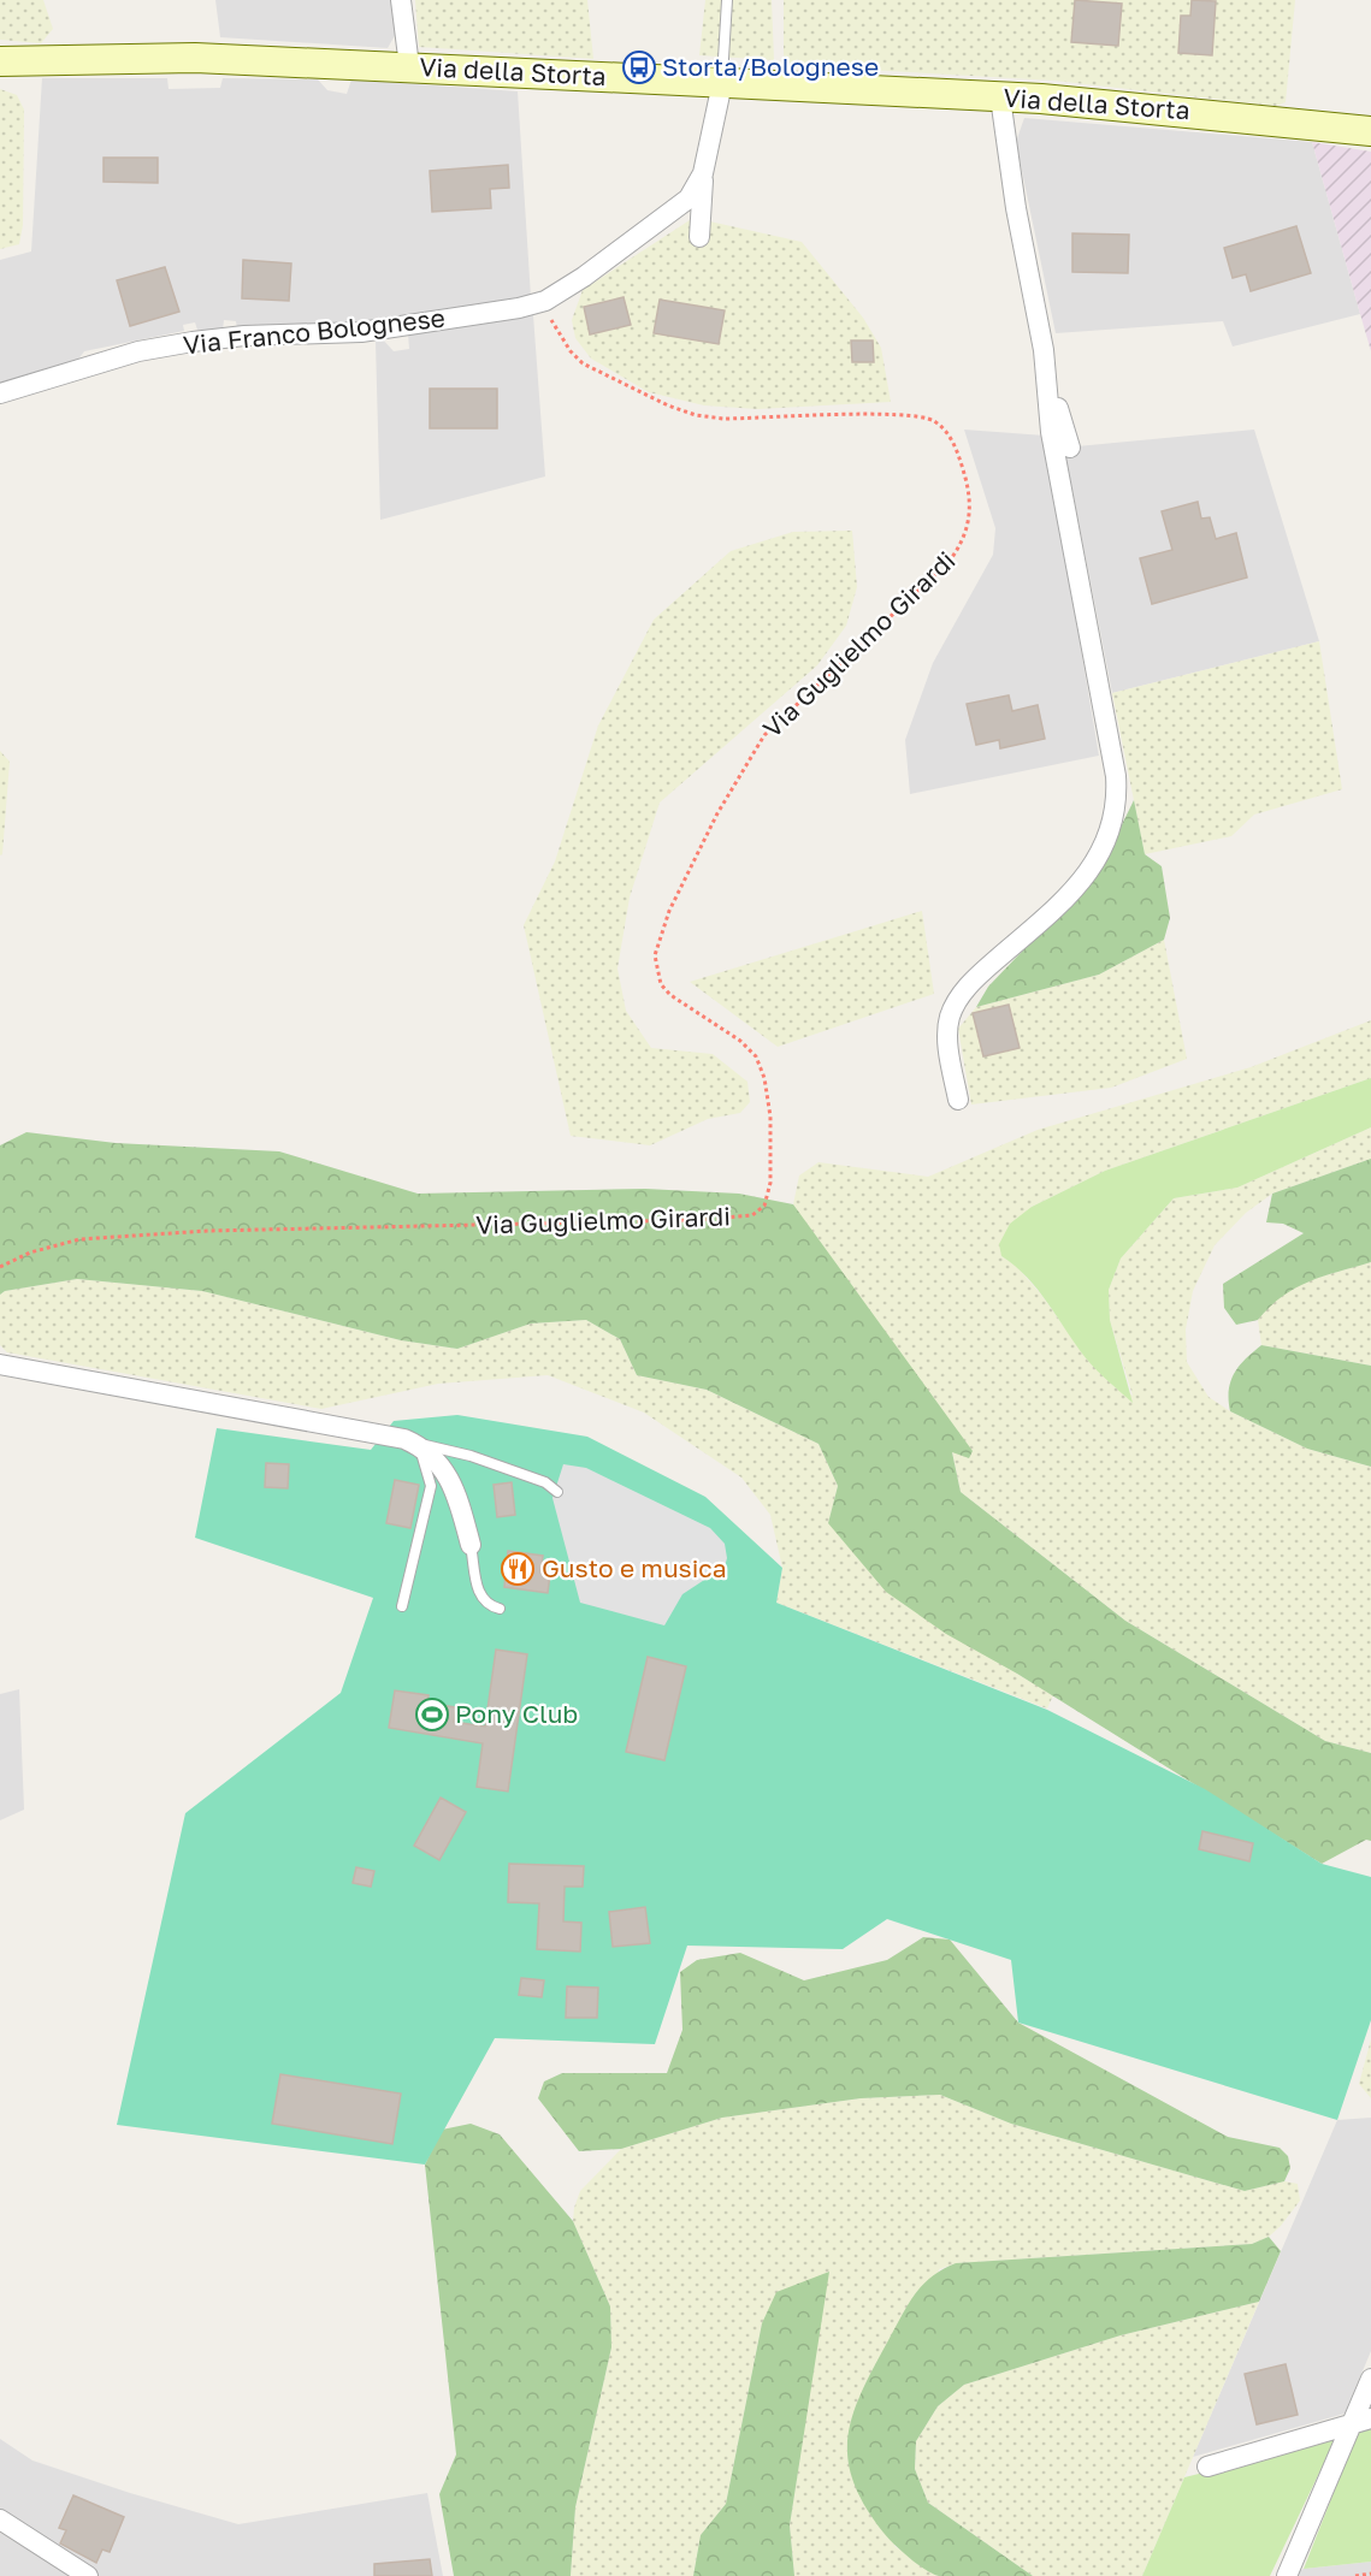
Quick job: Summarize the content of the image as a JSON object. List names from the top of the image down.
{
  "streets": {
    "main road": ["Via della Storta"],
    "street": ["Via Franco Bolognese"],
    "path": ["Via Guglielmo Girardi"]
  },
  "crossings": [
    ["Via della Storta", "Via Franco Bolognese"],
    ["Via Franco Bolognese", "Via Guglielmo Girardi"]
  ],
  "places": {
    "bus stop": ["Storta/Bolognese"],
    "restaurant": ["Gusto e musica"],
    "sports": ["Pony Club"]
  }
}
